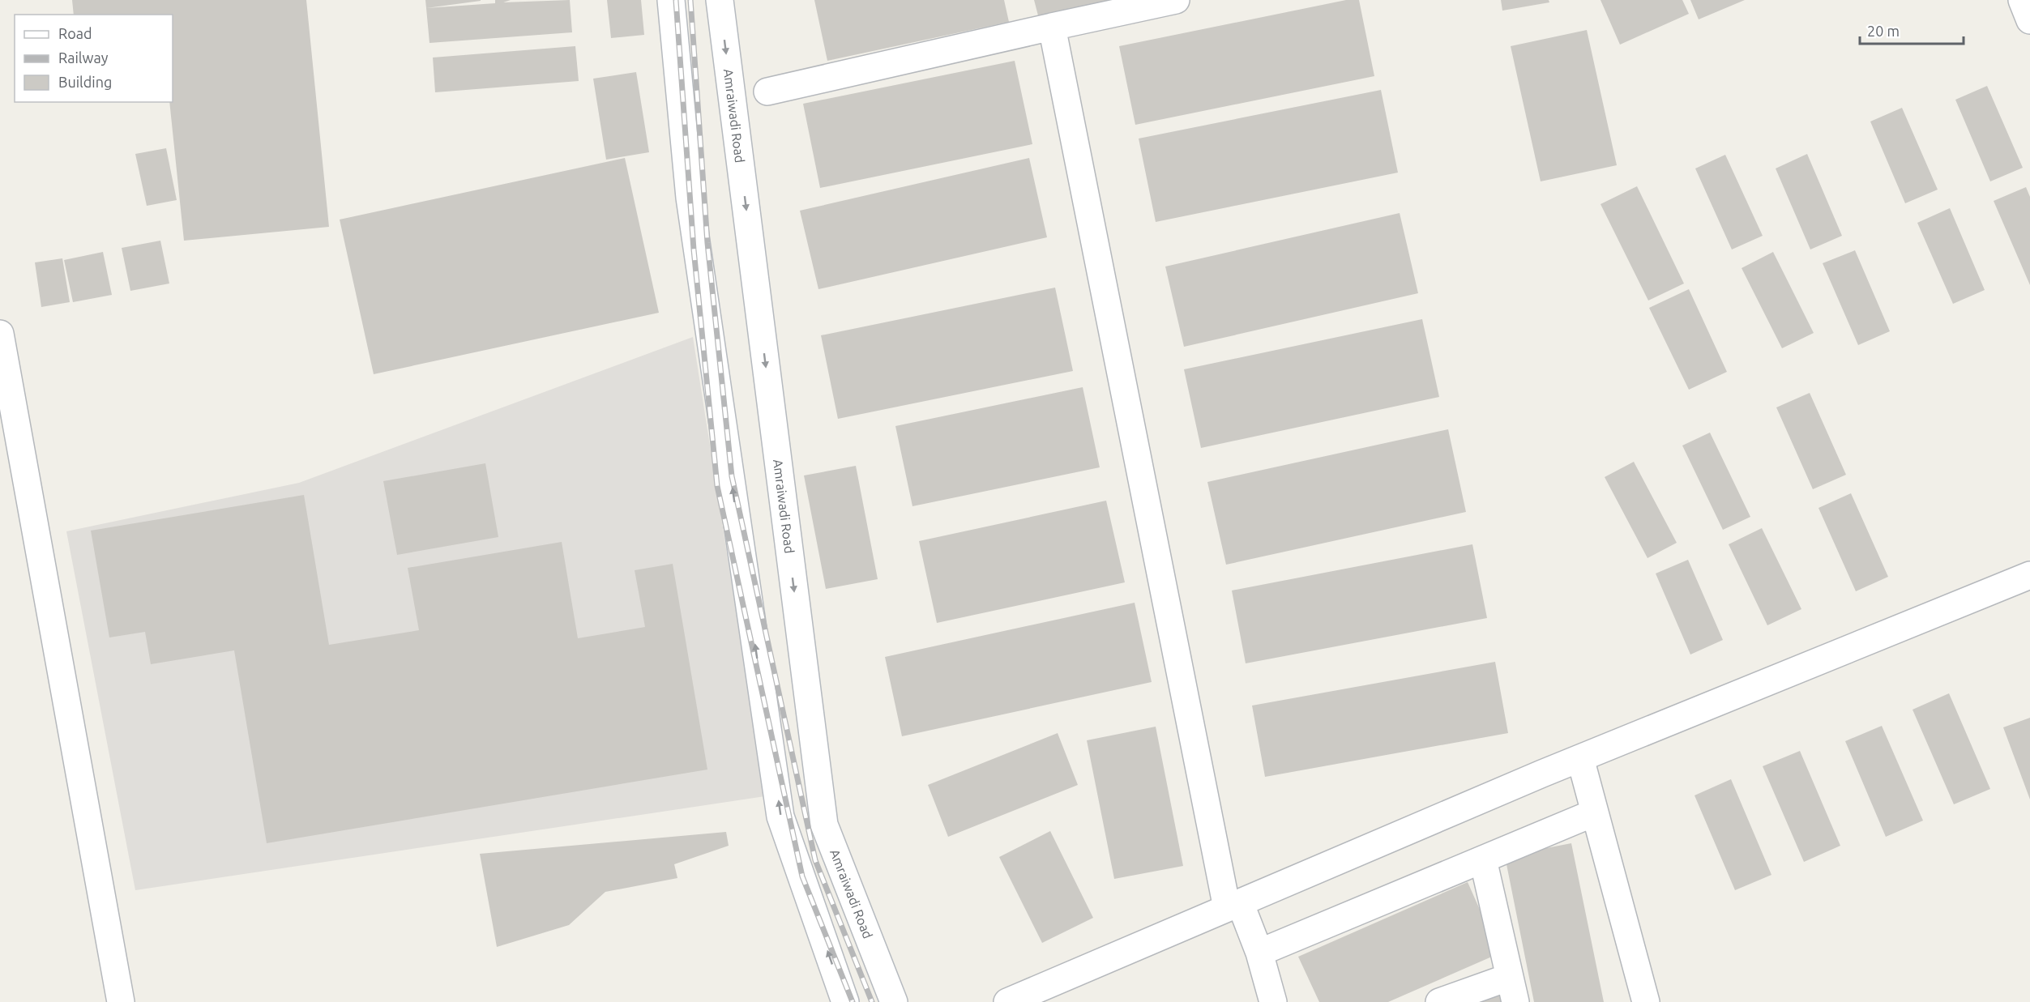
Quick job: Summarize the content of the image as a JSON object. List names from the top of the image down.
{
  "streets": {
    "street": ["Amraiwadi Road"]
  },
  "legend": ["Road", "Railway", "Building"],
  "scale_bar": "20 m"
}
